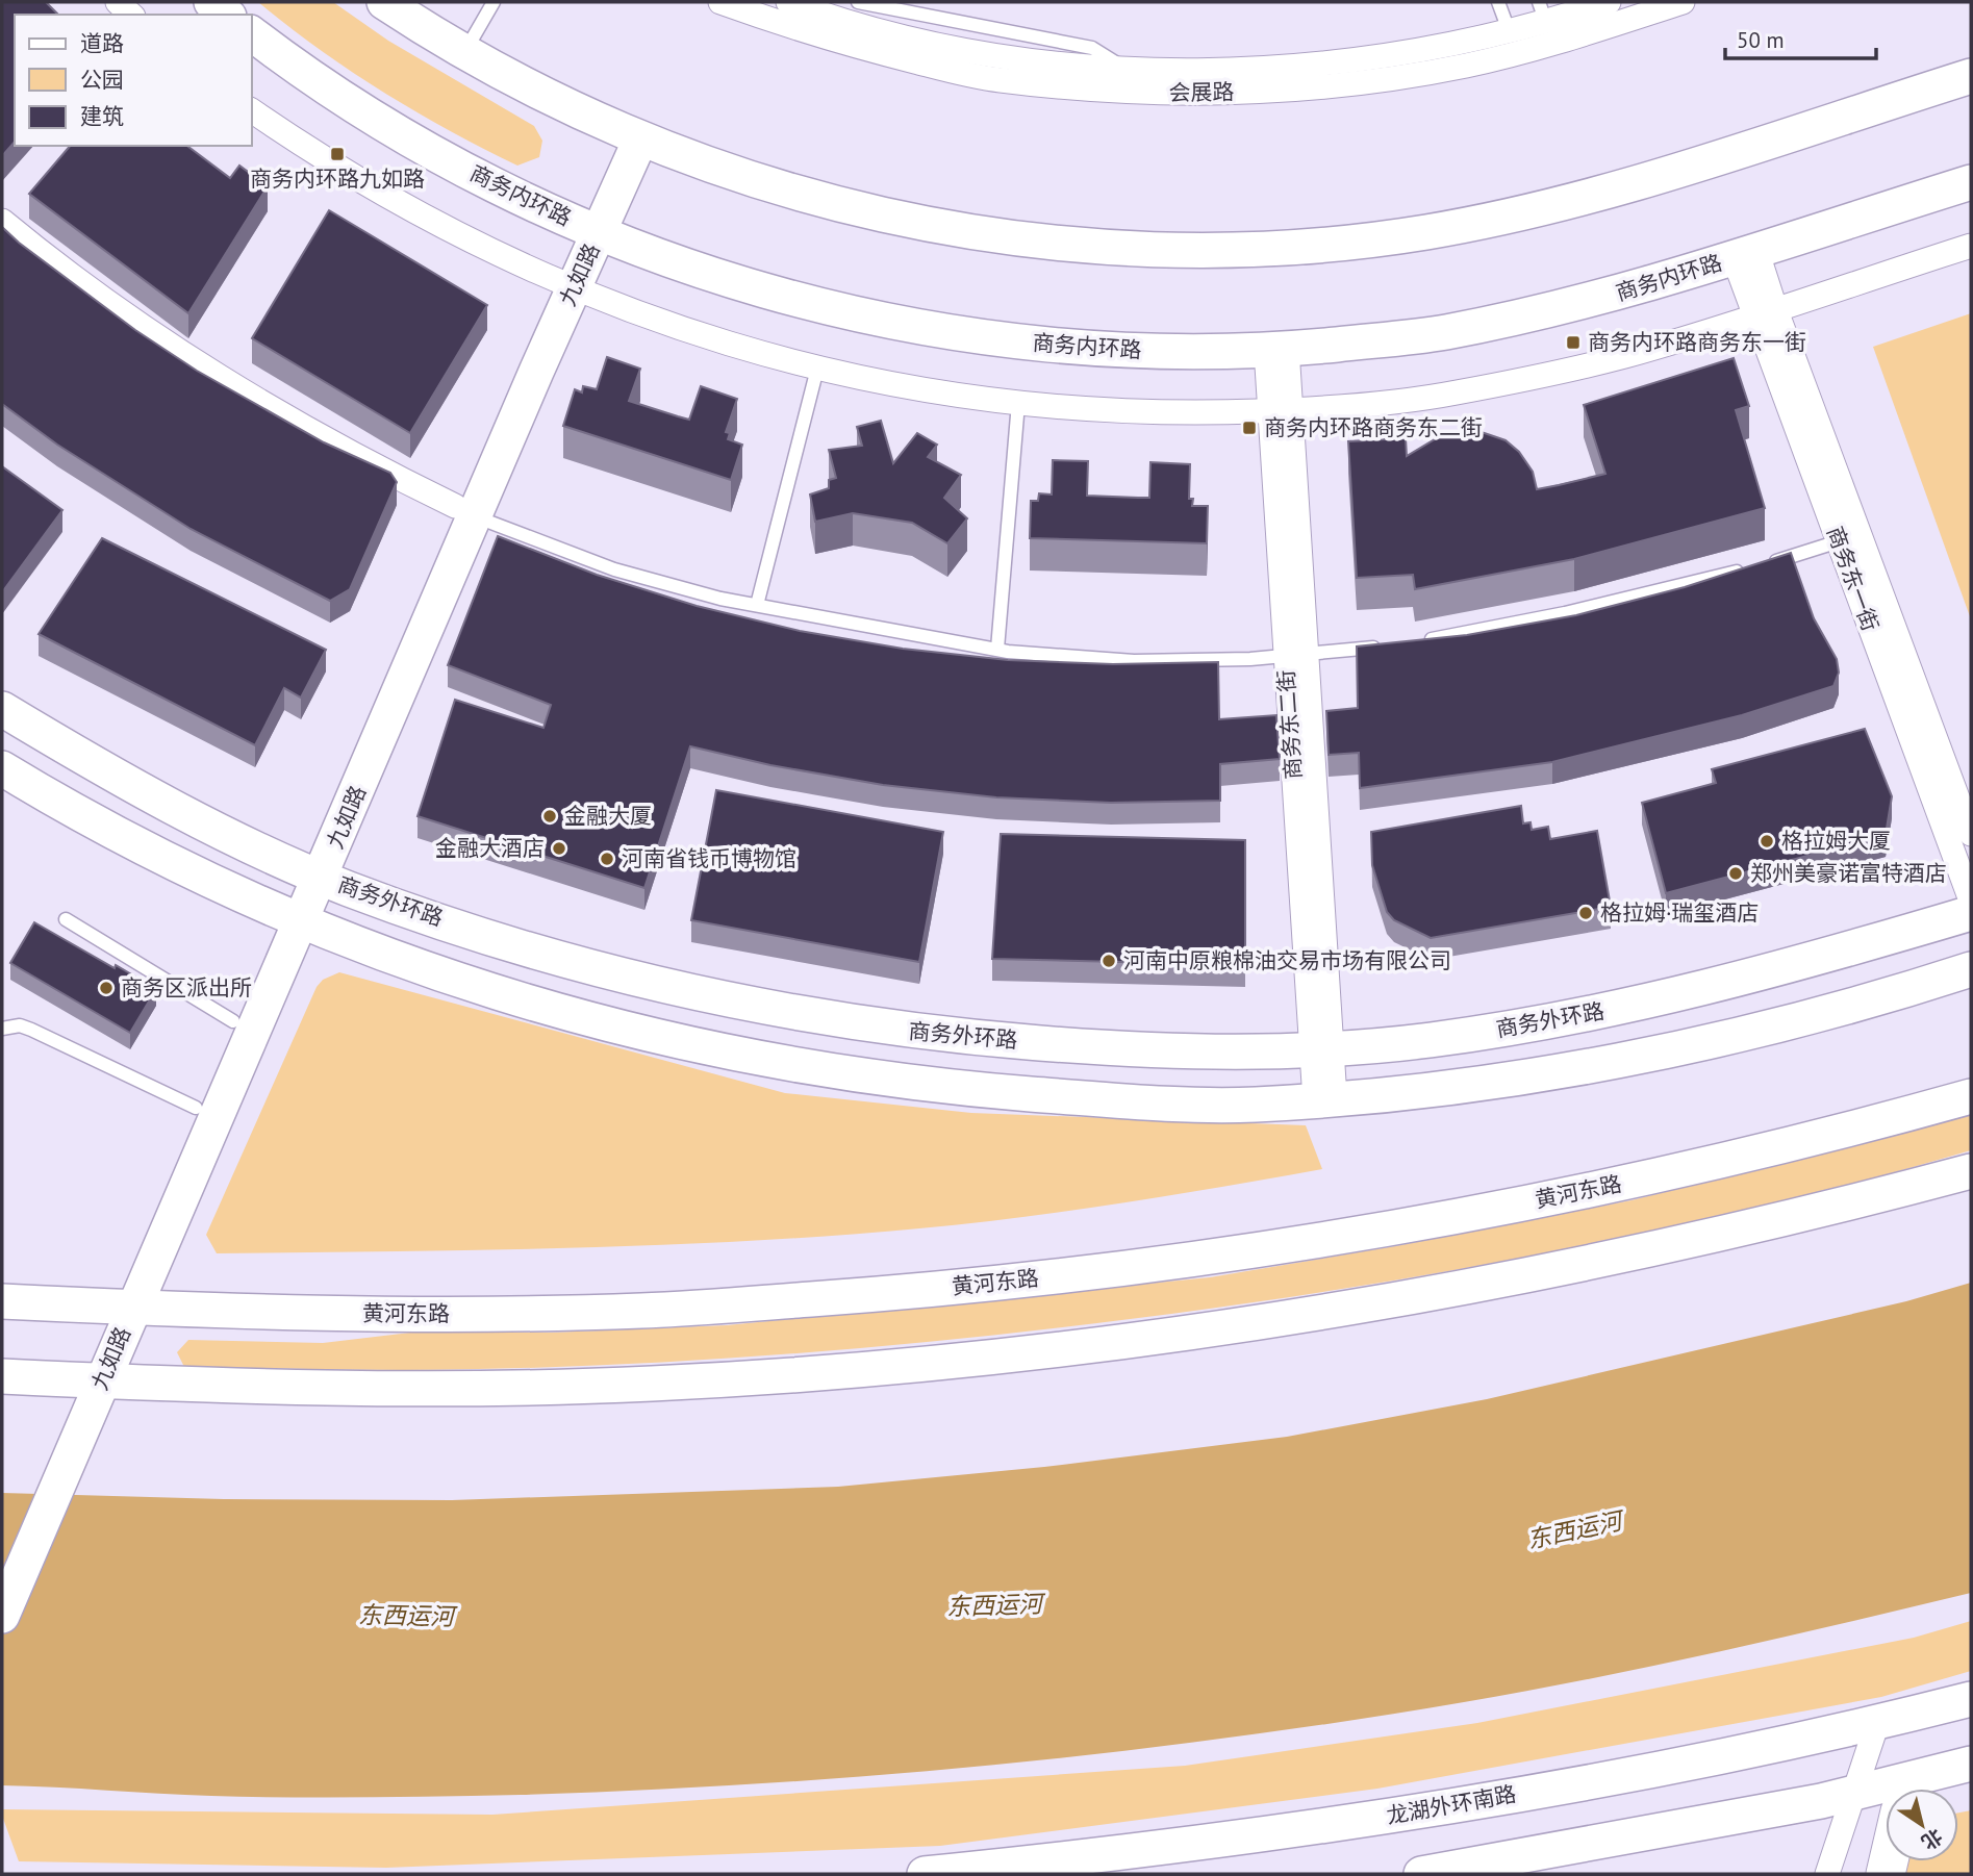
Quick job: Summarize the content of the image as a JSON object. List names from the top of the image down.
{
  "streets": {
    "street": [
      "会展路",
      "商务内环路",
      "九如路",
      "商务东一街",
      "商务东二街",
      "商务外环路",
      "黄河东路",
      "龙湖外环南路"
    ]
  },
  "crossings": [
    ["商务内环路", "九如路"],
    ["商务内环路", "商务东一街"],
    ["商务内环路", "商务东二街"],
    ["九如路", "商务外环路"],
    ["九如路", "黄河东路"],
    ["商务东二街", "商务外环路"]
  ],
  "water": ["东西运河"],
  "places": {
    "transit": ["商务内环路九如路", "商务内环路商务东一街", "商务内环路商务东二街"],
    "other": [
      "金融大厦",
      "格拉姆大厦",
      "金融大酒店",
      "河南省钱币博物馆",
      "郑州美豪诺富特酒店",
      "格拉姆·瑞玺酒店",
      "河南中原粮棉油交易市场有限公司",
      "商务区派出所"
    ]
  },
  "legend": ["道路", "公园", "建筑"],
  "scale_bar": "50 m",
  "north": "bottom right"
}
